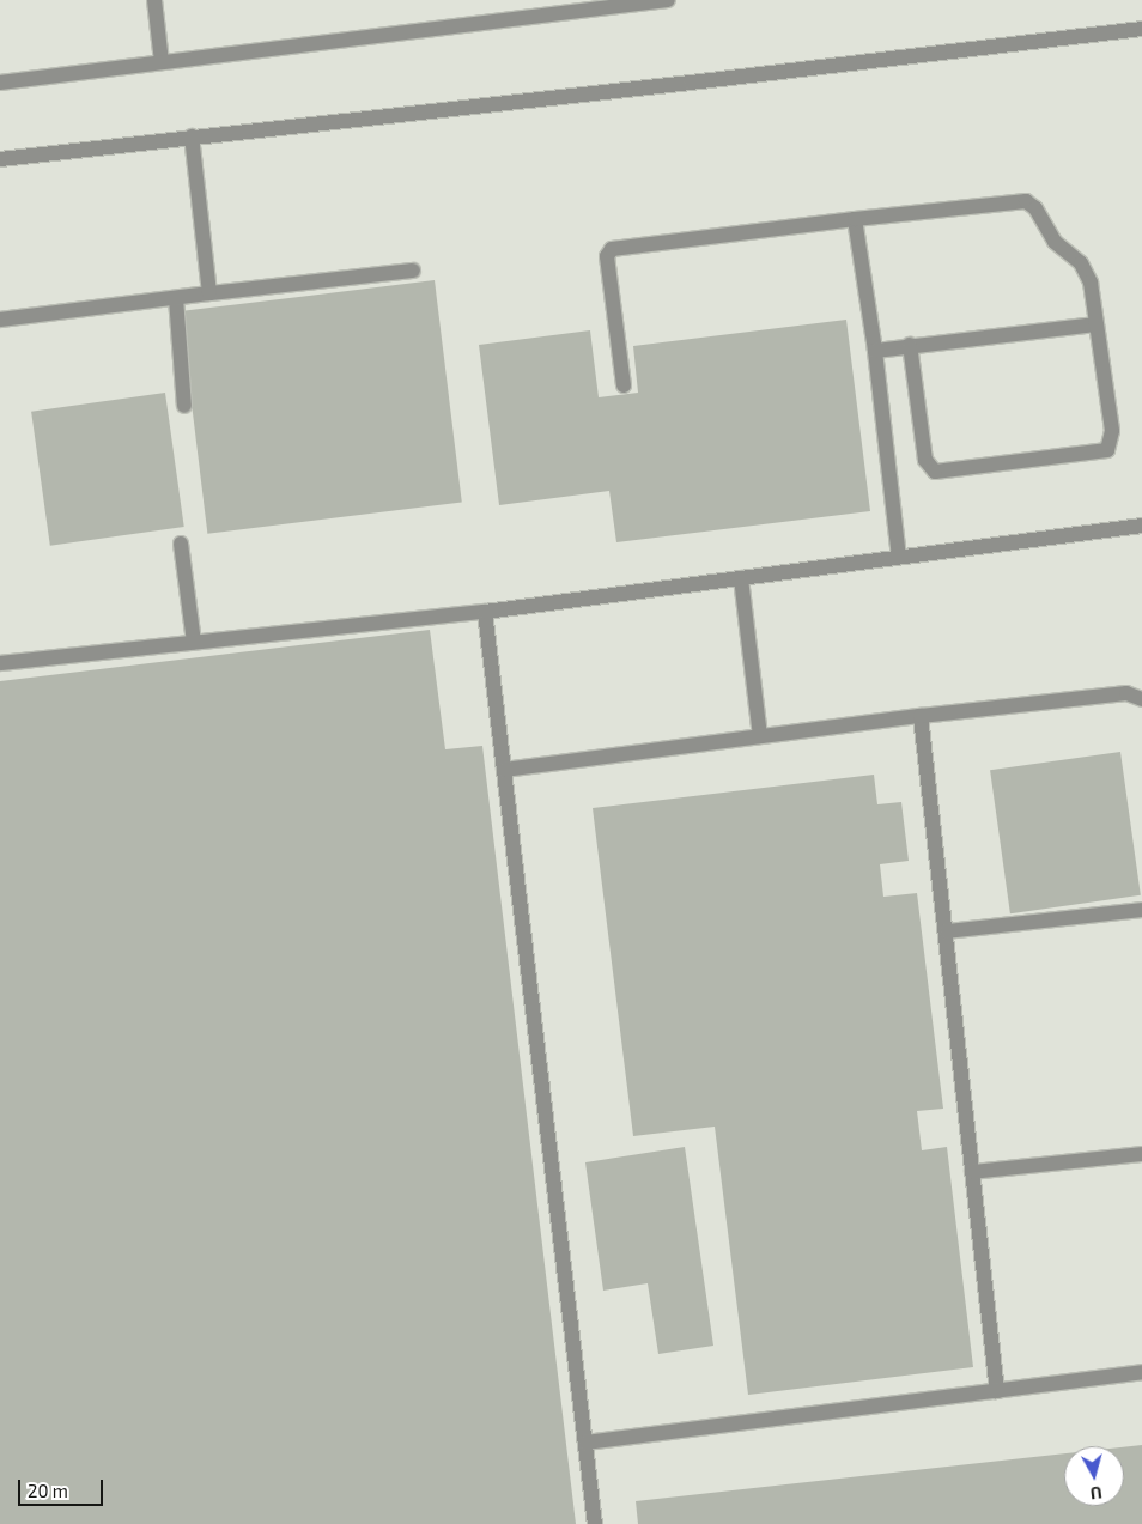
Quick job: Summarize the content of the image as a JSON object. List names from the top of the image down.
{
  "scale_bar": "20 m",
  "north": "bottom"
}
